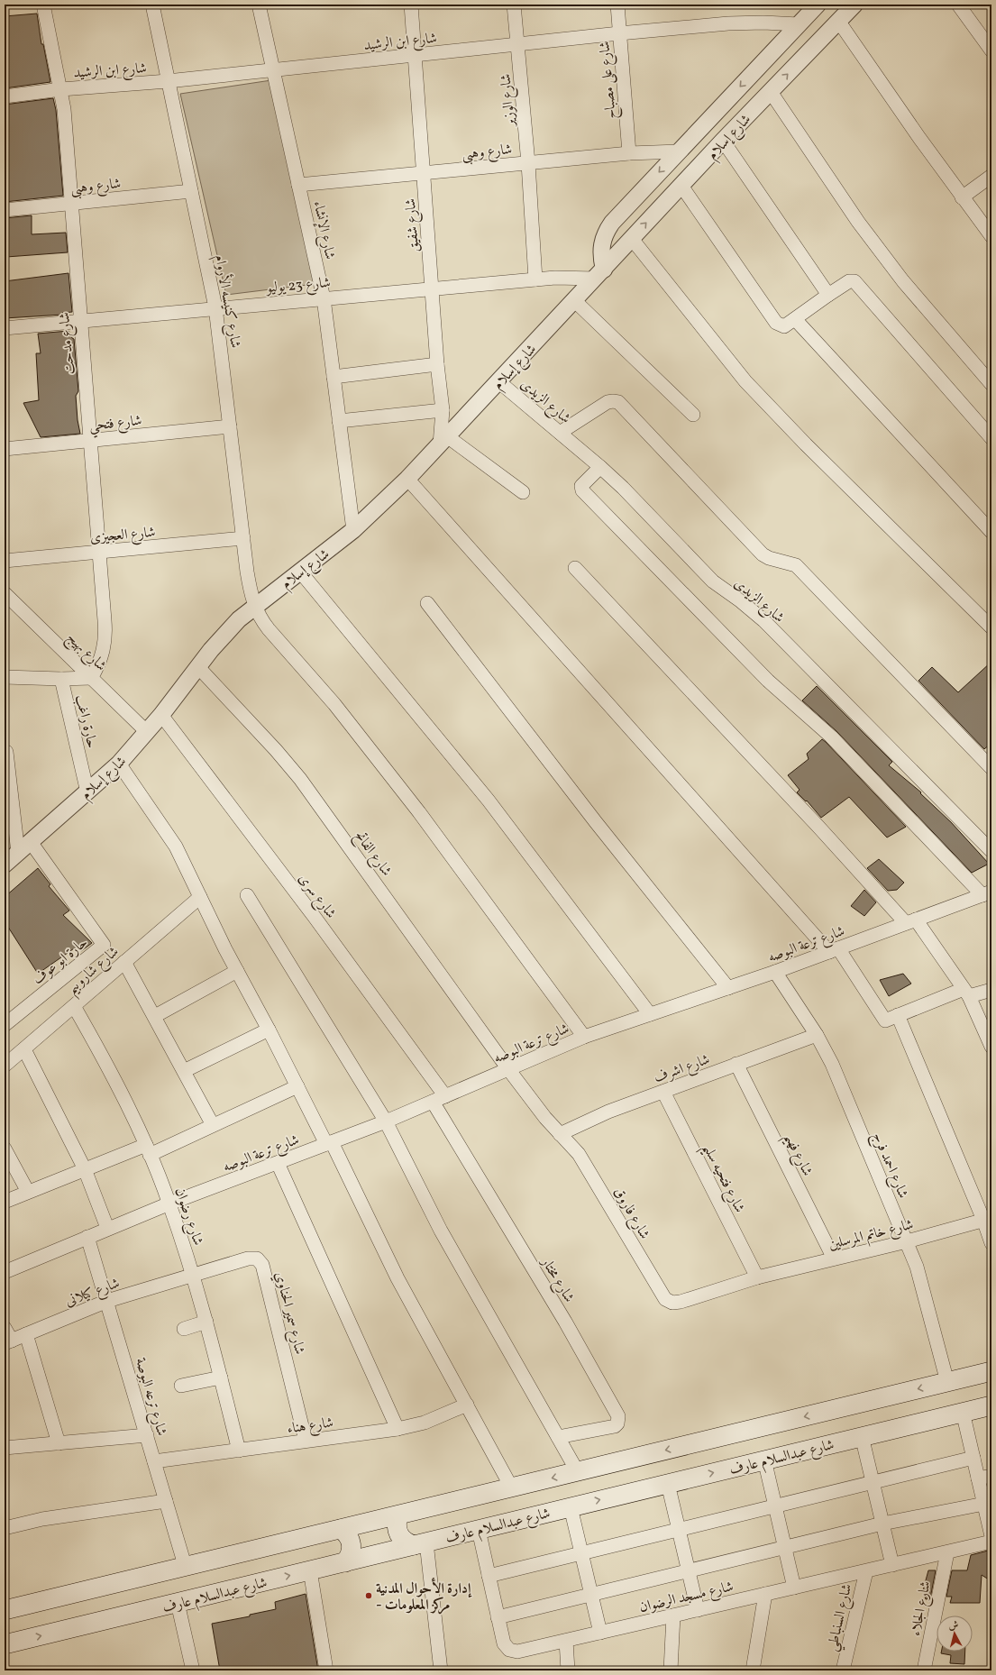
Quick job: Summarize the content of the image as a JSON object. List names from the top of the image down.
{
  "streets": {
    "main road": ["شارع عبدالسلام عارف"],
    "street": [
      "شارع ابن الرشيد",
      "شارع على مصباح",
      "شارع الوزير",
      "شارع إسلام",
      "شارع وهبى",
      "شارع شفيق",
      "شارع الإنشاء",
      "شارع 23 يوليو",
      "شارع كنيسه الأروام",
      "شارع مدحت",
      "شارع الزيدى",
      "شارع فتحي",
      "شارع العجيزى",
      "شارع بهيج",
      "حارة راغب",
      "شارع الفاتح",
      "شارع سرى",
      "شارع ترعة البوصه",
      "حارة ابو عوف",
      "شارع شاروبيم",
      "شارع اشرف",
      "شارع فهيم",
      "شارع احمد فرج",
      "شارع فتحيه سليم",
      "شارع فاروق",
      "شارع رضوان",
      "شارع خاتم المرسلين",
      "شارع مختار",
      "شارع كيلانى",
      "شارع سمير الحناوي",
      "شارع ترعه البوصة",
      "شارع هناء",
      "شارع مسجد الرضوان",
      "شارع الجلاء",
      "شارع السنباطي"
    ]
  },
  "crossings": [
    ["شارع ابن الرشيد", "شارع على مصباح"],
    ["شارع ابن الرشيد", "شارع الوزير"],
    ["شارع ابن الرشيد", "شارع إسلام"],
    ["شارع ابن الرشيد", "شارع شفيق"],
    ["شارع ابن الرشيد", "شارع الإنشاء"],
    ["شارع ابن الرشيد", "شارع كنيسه الأروام"],
    ["شارع ابن الرشيد", "شارع مدحت"],
    ["شارع على مصباح", "شارع وهبى"],
    ["شارع الوزير", "شارع وهبى"],
    ["شارع الوزير", "شارع 23 يوليو"],
    ["شارع إسلام", "شارع وهبى"],
    ["شارع إسلام", "شارع شفيق"],
    ["شارع إسلام", "شارع الإنشاء"],
    ["شارع إسلام", "شارع 23 يوليو"],
    ["شارع إسلام", "شارع كنيسه الأروام"],
    ["شارع إسلام", "شارع الزيدى"],
    ["شارع إسلام", "شارع بهيج"],
    ["شارع إسلام", "حارة راغب"],
    ["شارع إسلام", "شارع الفاتح"],
    ["شارع إسلام", "شارع سرى"],
    ["شارع إسلام", "حارة ابو عوف"],
    ["شارع وهبى", "شارع شفيق"],
    ["شارع وهبى", "شارع الإنشاء"],
    ["شارع وهبى", "شارع كنيسه الأروام"],
    ["شارع وهبى", "شارع مدحت"],
    ["شارع شفيق", "شارع 23 يوليو"],
    ["شارع الإنشاء", "شارع 23 يوليو"],
    ["شارع 23 يوليو", "شارع كنيسه الأروام"],
    ["شارع 23 يوليو", "شارع مدحت"],
    ["شارع كنيسه الأروام", "شارع فتحي"],
    ["شارع كنيسه الأروام", "شارع العجيزى"],
    ["شارع كنيسه الأروام", "شارع ترعة البوصه"],
    ["شارع مدحت", "شارع فتحي"],
    ["شارع مدحت", "شارع العجيزى"],
    ["شارع مدحت", "شارع بهيج"],
    ["شارع الفاتح", "شارع ترعة البوصه"],
    ["شارع الفاتح", "شارع فاروق"],
    ["شارع سرى", "شارع ترعة البوصه"],
    ["شارع سرى", "شارع مختار"],
    ["شارع ترعة البوصه", "شارع احمد فرج"],
    ["شارع ترعة البوصه", "شارع فاروق"],
    ["شارع ترعة البوصه", "شارع رضوان"],
    ["شارع ترعة البوصه", "شارع مختار"],
    ["شارع ترعة البوصه", "شارع ترعه البوصة"],
    ["شارع شاروبيم", "شارع رضوان"],
    ["شارع اشرف", "شارع فهيم"],
    ["شارع اشرف", "شارع احمد فرج"],
    ["شارع اشرف", "شارع فتحيه سليم"],
    ["شارع اشرف", "شارع فاروق"],
    ["شارع فهيم", "شارع خاتم المرسلين"],
    ["شارع احمد فرج", "شارع خاتم المرسلين"],
    ["شارع فتحيه سليم", "شارع فاروق"],
    ["شارع فتحيه سليم", "شارع خاتم المرسلين"],
    ["شارع فاروق", "شارع خاتم المرسلين"],
    ["شارع رضوان", "شارع كيلانى"],
    ["شارع رضوان", "شارع سمير الحناوي"],
    ["شارع رضوان", "شارع هناء"],
    ["شارع كيلانى", "شارع سمير الحناوي"],
    ["شارع كيلانى", "شارع ترعه البوصة"],
    ["شارع سمير الحناوي", "شارع هناء"],
    ["شارع ترعه البوصة", "شارع هناء"],
    ["شارع عبدالسلام عارف", "شارع مسجد الرضوان"],
    ["شارع مسجد الرضوان", "شارع الجلاء"],
    ["شارع مسجد الرضوان", "شارع السنباطي"]
  ],
  "places": ["إدارة الأحوال المدنية - مركز المعلومات"],
  "north": "top"
}
